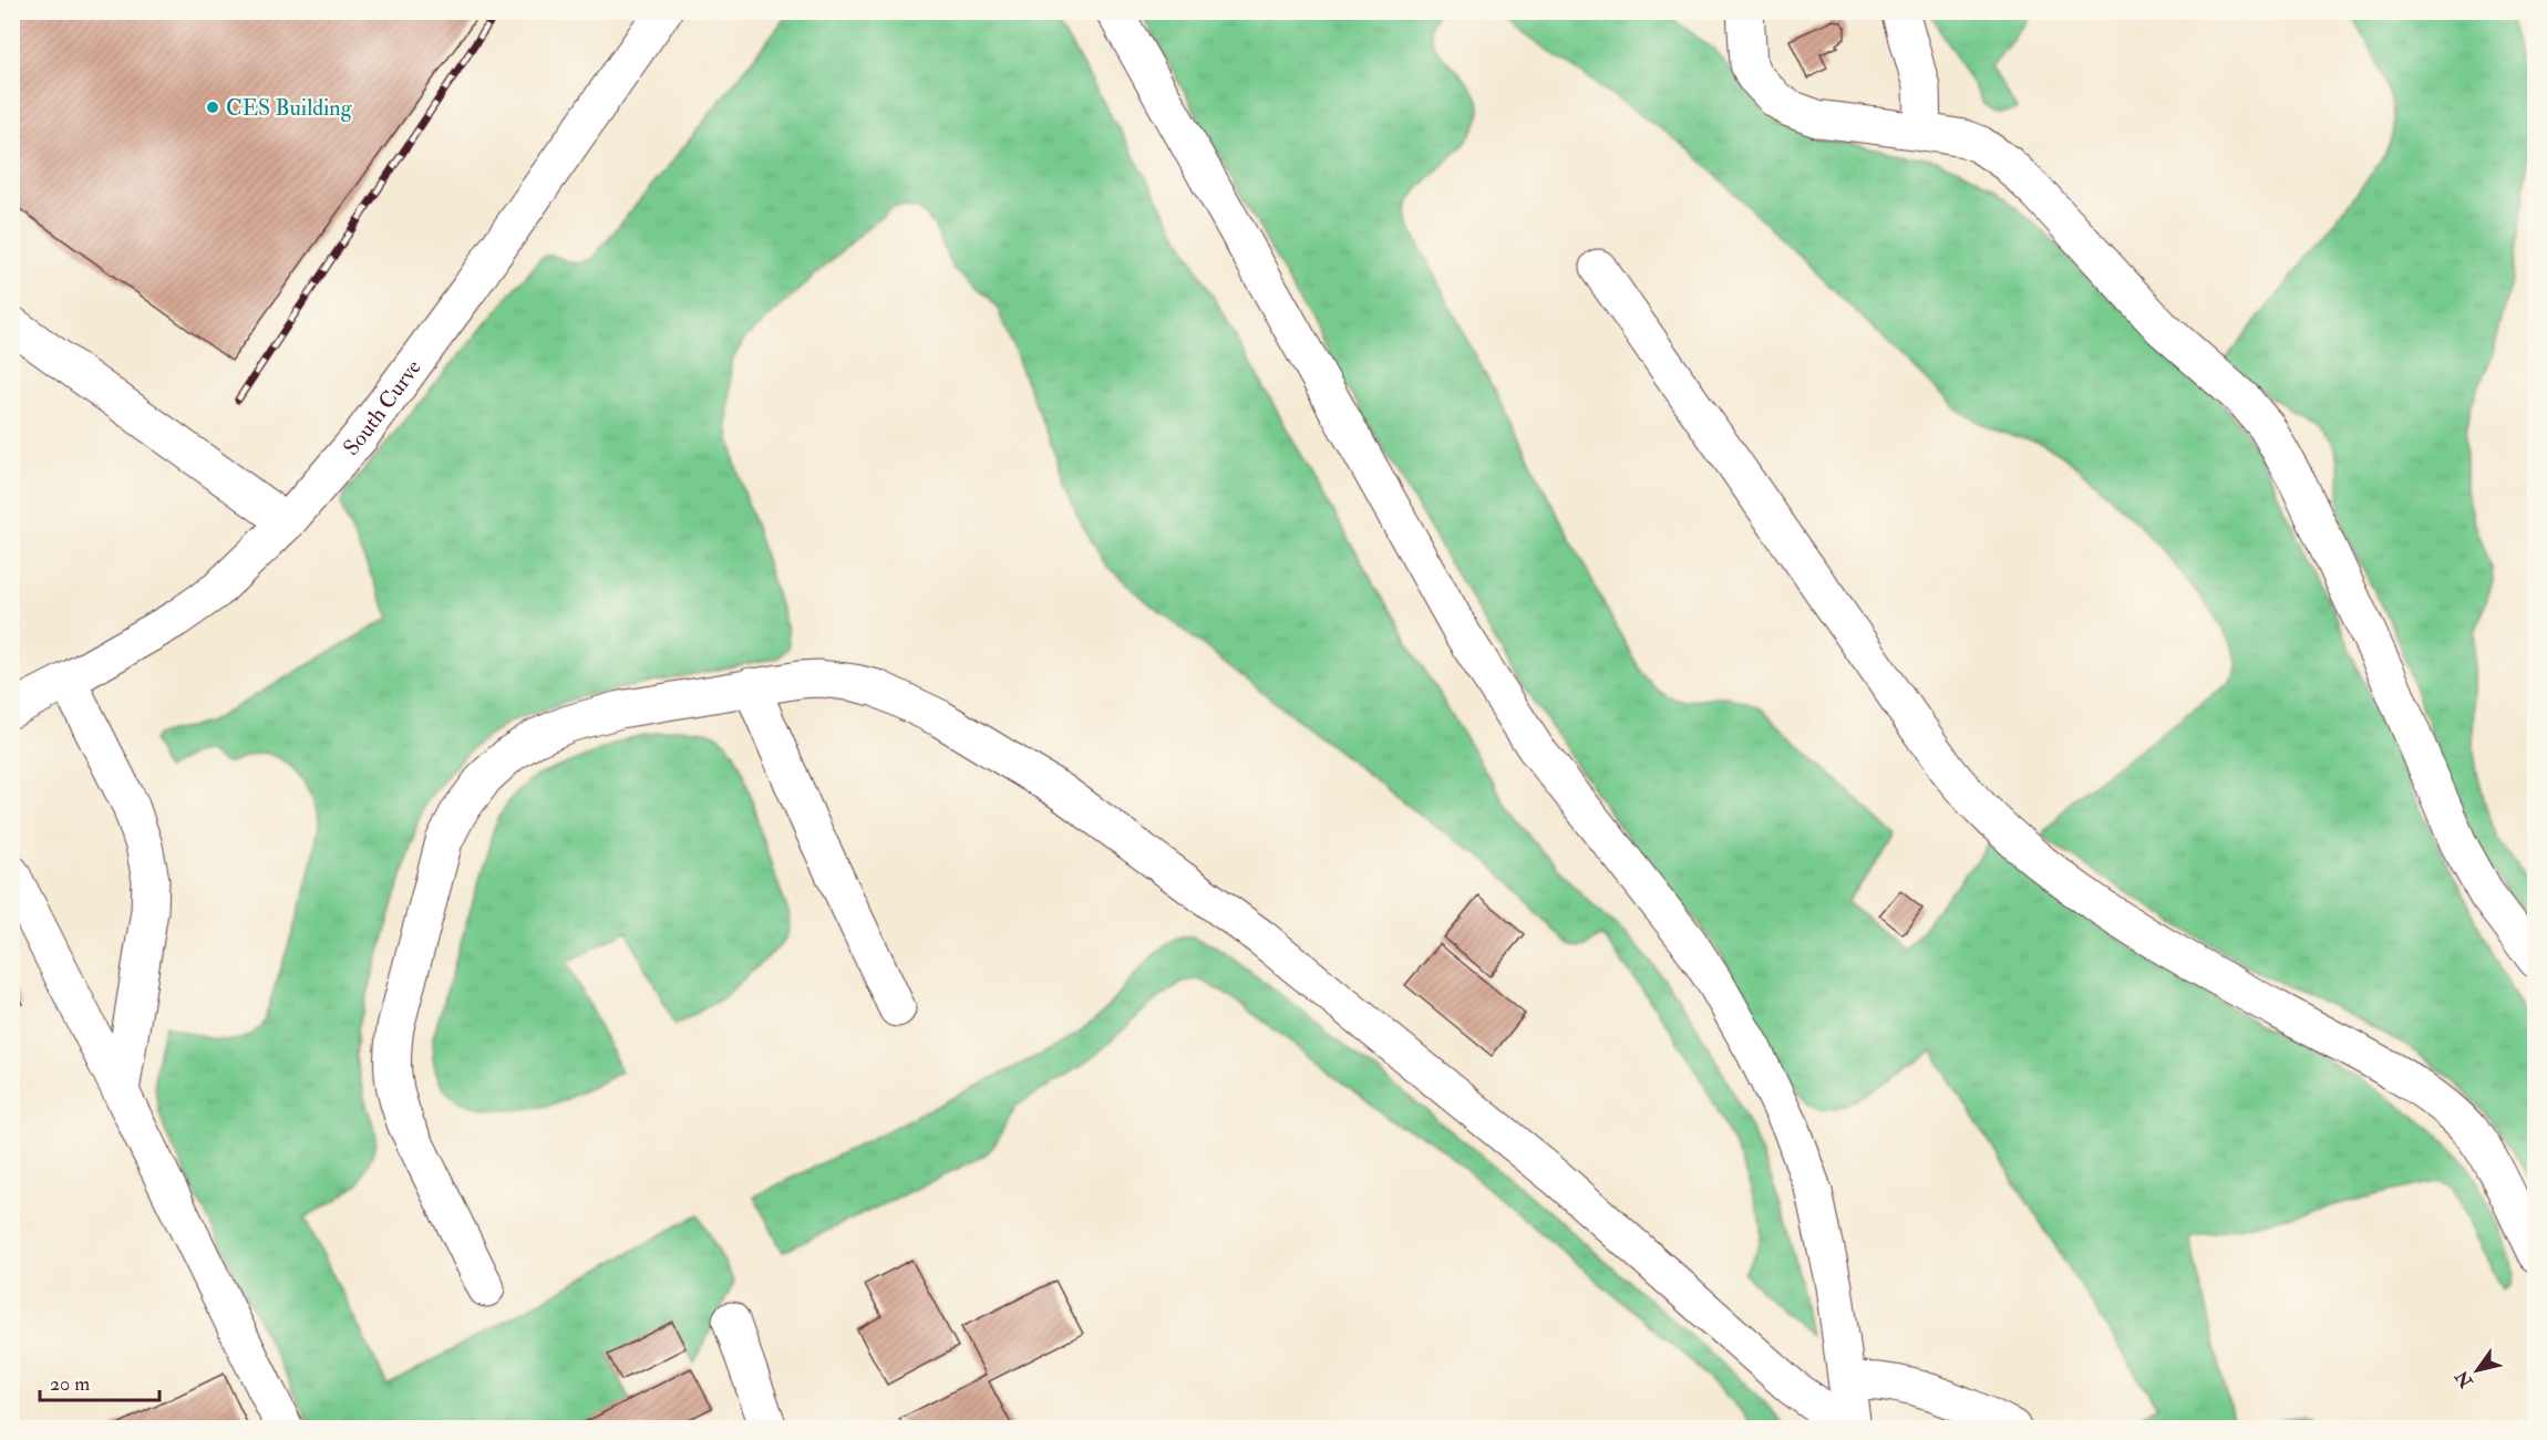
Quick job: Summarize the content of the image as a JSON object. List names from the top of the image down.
{
  "streets": {
    "lane": ["South Curve"]
  },
  "places": ["CES Building"],
  "scale_bar": "20 m",
  "north": "bottom left"
}
